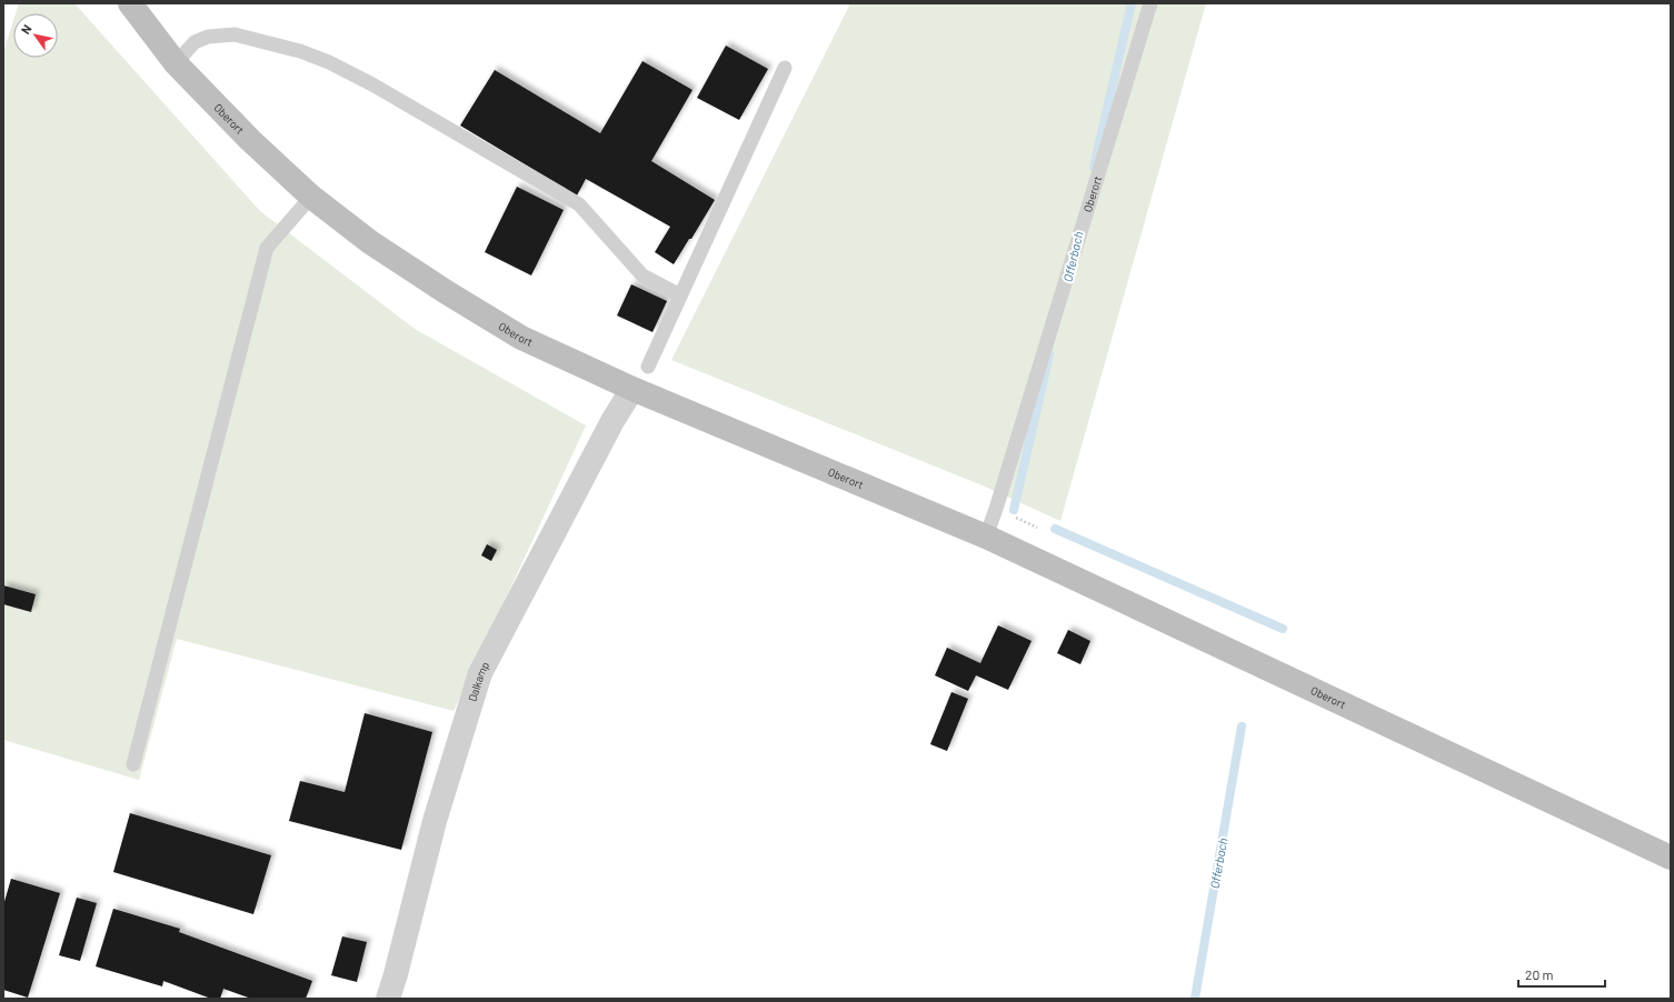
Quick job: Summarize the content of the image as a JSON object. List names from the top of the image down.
{
  "streets": {
    "main road": ["Oberort"],
    "street": ["Dalkamp"]
  },
  "crossings": [
    ["Oberort", "Dalkamp"]
  ],
  "water": ["Offerbach"],
  "scale_bar": "20 m",
  "north": "top left"
}
